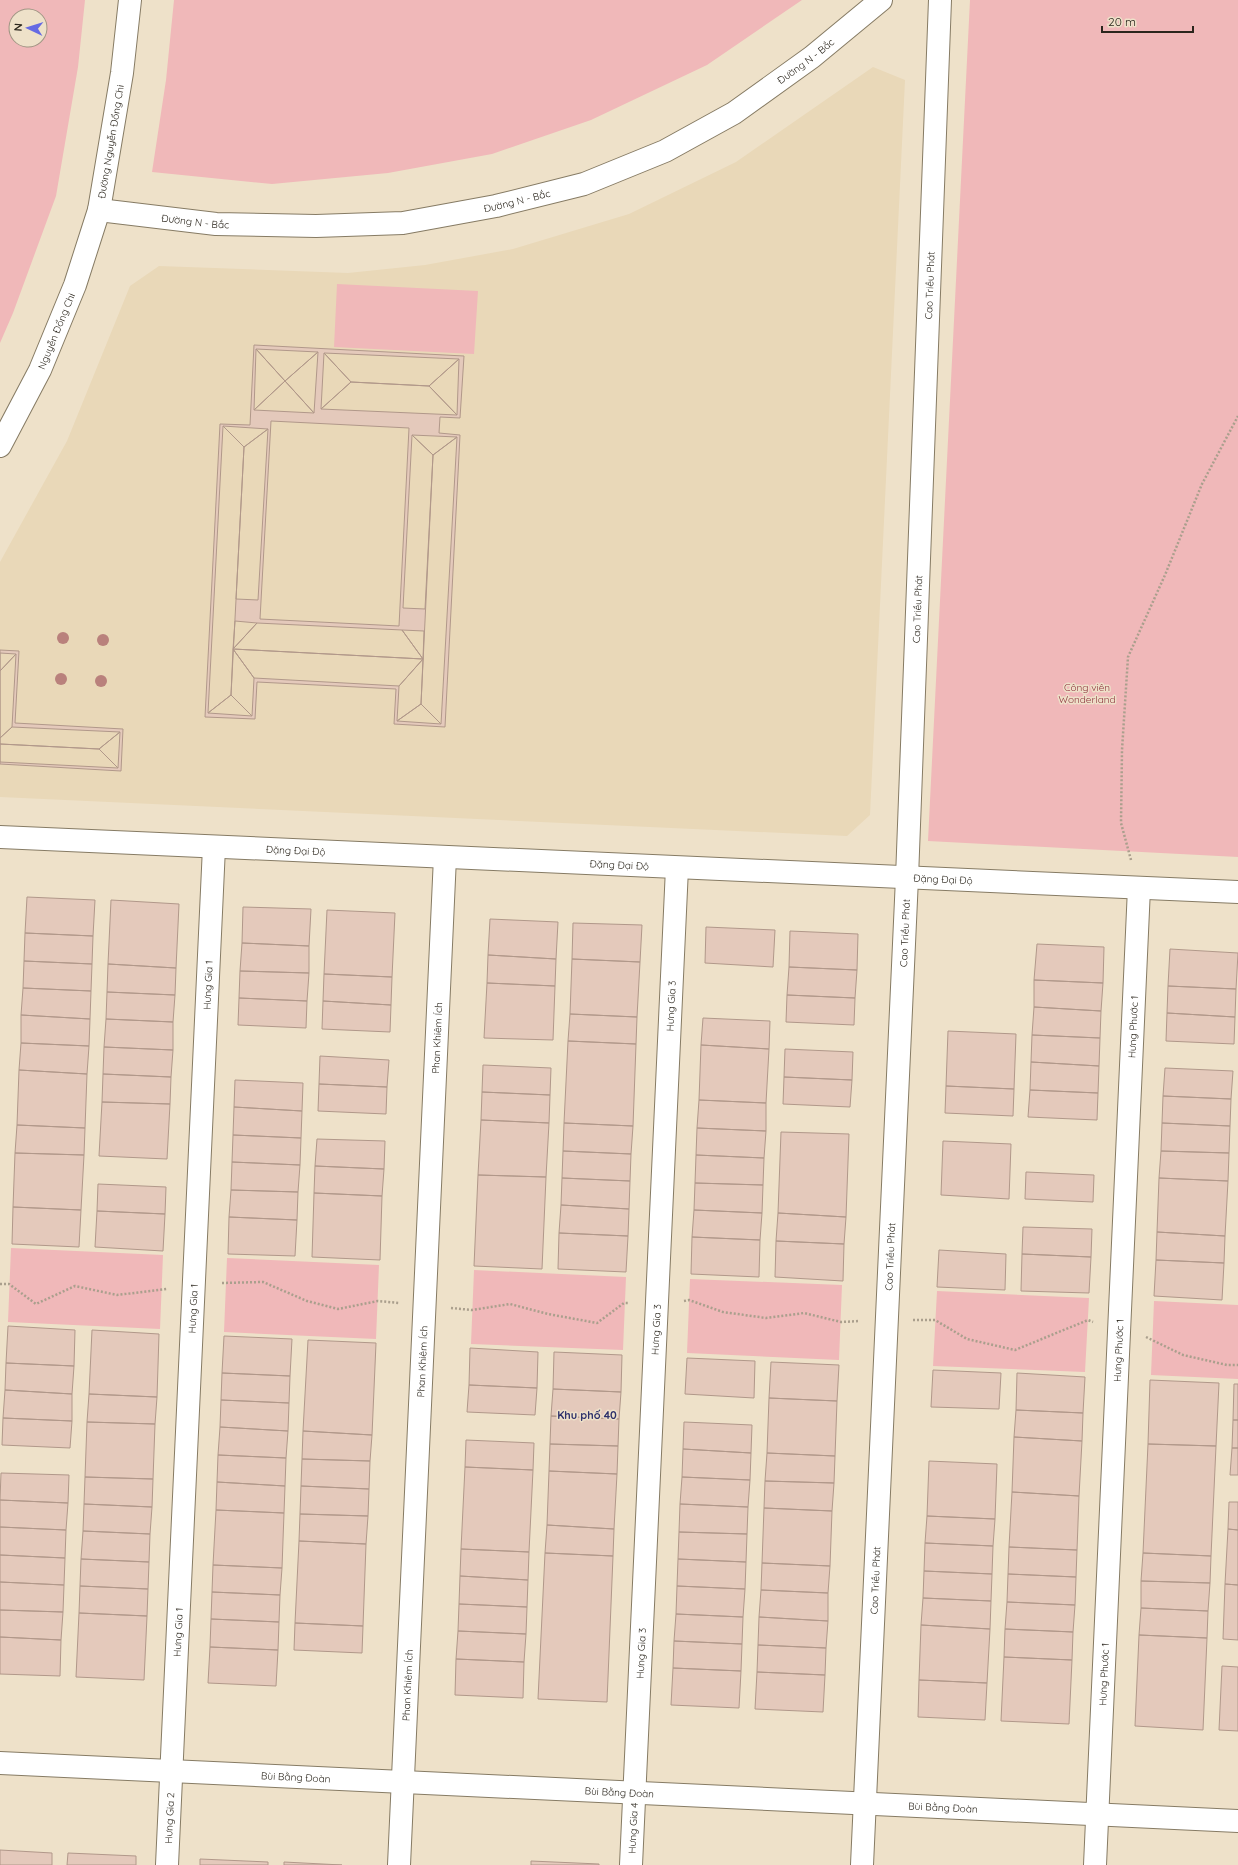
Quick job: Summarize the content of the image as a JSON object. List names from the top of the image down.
{
  "streets": {
    "street": [
      "Đường N - Bắc",
      "Đường Nguyễn Đổng Chi",
      "Cao Triều Phát",
      "Nguyễn Đổng Chi",
      "Đặng Đại Độ",
      "Hưng Gia 1",
      "Hưng Gia 3",
      "Hưng Phước 1",
      "Phan Khiêm Ích",
      "Bùi Bằng Đoàn",
      "Hưng Gia 2",
      "Hưng Gia 4"
    ]
  },
  "crossings": [
    ["Đường N - Bắc", "Đường Nguyễn Đổng Chi"],
    ["Đường N - Bắc", "Nguyễn Đổng Chi"],
    ["Đường Nguyễn Đổng Chi", "Nguyễn Đổng Chi"],
    ["Cao Triều Phát", "Đặng Đại Độ"],
    ["Cao Triều Phát", "Bùi Bằng Đoàn"],
    ["Đặng Đại Độ", "Hưng Gia 1"],
    ["Đặng Đại Độ", "Hưng Gia 3"],
    ["Đặng Đại Độ", "Hưng Phước 1"],
    ["Đặng Đại Độ", "Phan Khiêm Ích"],
    ["Hưng Gia 1", "Bùi Bằng Đoàn"],
    ["Hưng Gia 1", "Hưng Gia 2"],
    ["Hưng Gia 3", "Bùi Bằng Đoàn"],
    ["Hưng Gia 3", "Hưng Gia 4"],
    ["Hưng Phước 1", "Bùi Bằng Đoàn"],
    ["Phan Khiêm Ích", "Bùi Bằng Đoàn"],
    ["Bùi Bằng Đoàn", "Hưng Gia 2"],
    ["Bùi Bằng Đoàn", "Hưng Gia 4"]
  ],
  "districts": ["Khu phố 40"],
  "parks": ["Công viên Wonderland"],
  "scale_bar": "20 m",
  "north": "left"
}
